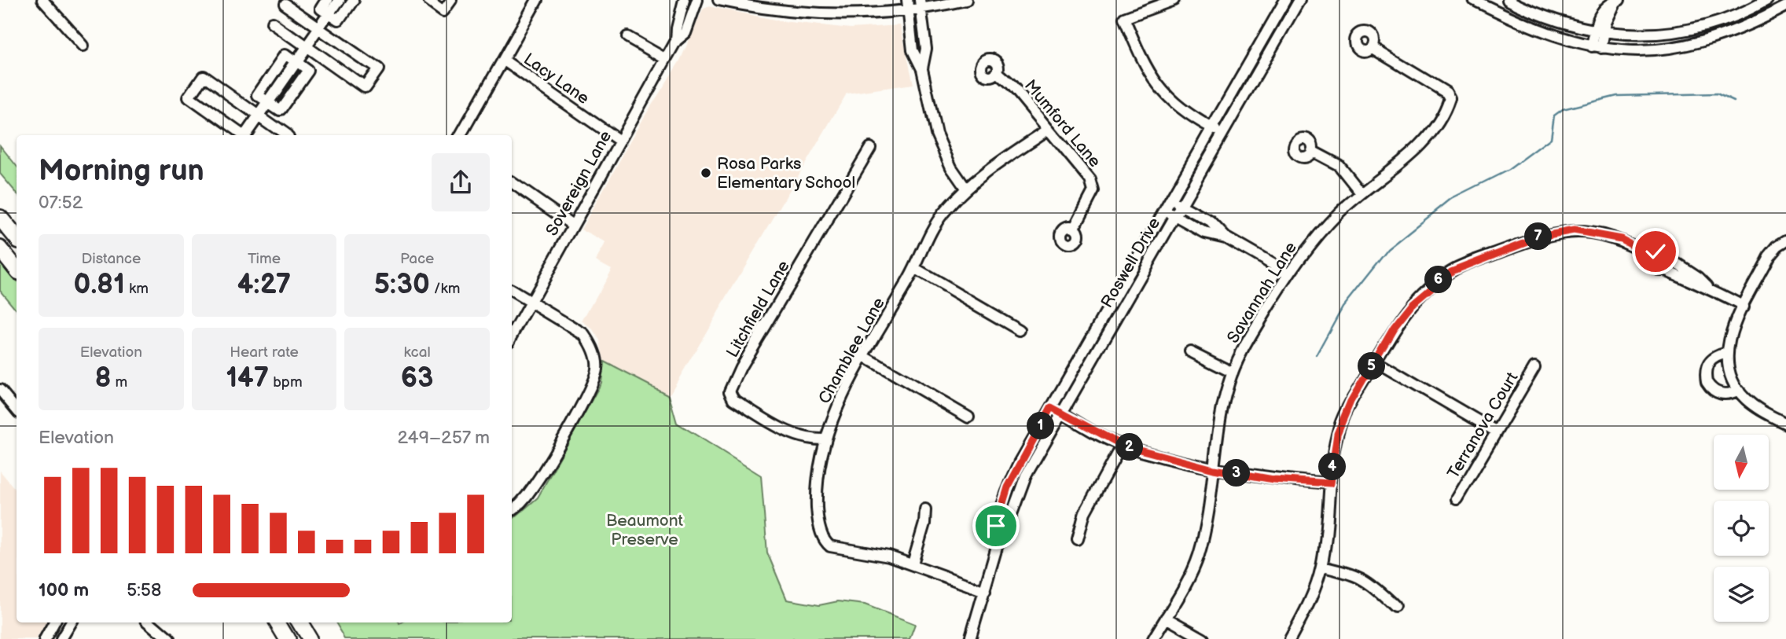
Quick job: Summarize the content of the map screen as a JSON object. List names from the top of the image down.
{
  "streets": {
    "street": [
      "Lacy Lane",
      "Mumford Lane",
      "Sovereign Lane",
      "Roswell Drive",
      "Savannah Lane",
      "Litchfield Lane",
      "Chamblee Lane",
      "Terranova Court"
    ]
  },
  "crossings": [
    ["Lacy Lane", "Sovereign Lane"],
    ["Mumford Lane", "Chamblee Lane"],
    ["Roswell Drive", "Chamblee Lane"],
    ["Litchfield Lane", "Chamblee Lane"]
  ],
  "parks": ["Beaumont Preserve"],
  "places": ["Rosa Parks Elementary School"],
  "north": "bottom",
  "page": {
    "heading": ["Morning run", "07:52"],
    "pins": [
      "7",
      "6",
      "5",
      "1",
      "2",
      "4",
      "3"
    ],
    "stats": [
      ["Distance", "0.81 km"],
      ["Time", "4:27"],
      ["Pace", "5:30 /km"],
      ["Elevation", "8 m"],
      ["Heart rate", "147 bpm"],
      ["kcal", "63"]
    ],
    "chart": ["Elevation", "249–257 m"],
    "list": [
      {
        "name": "100 m",
        "note": "5:58"
      }
    ]
  }
}
